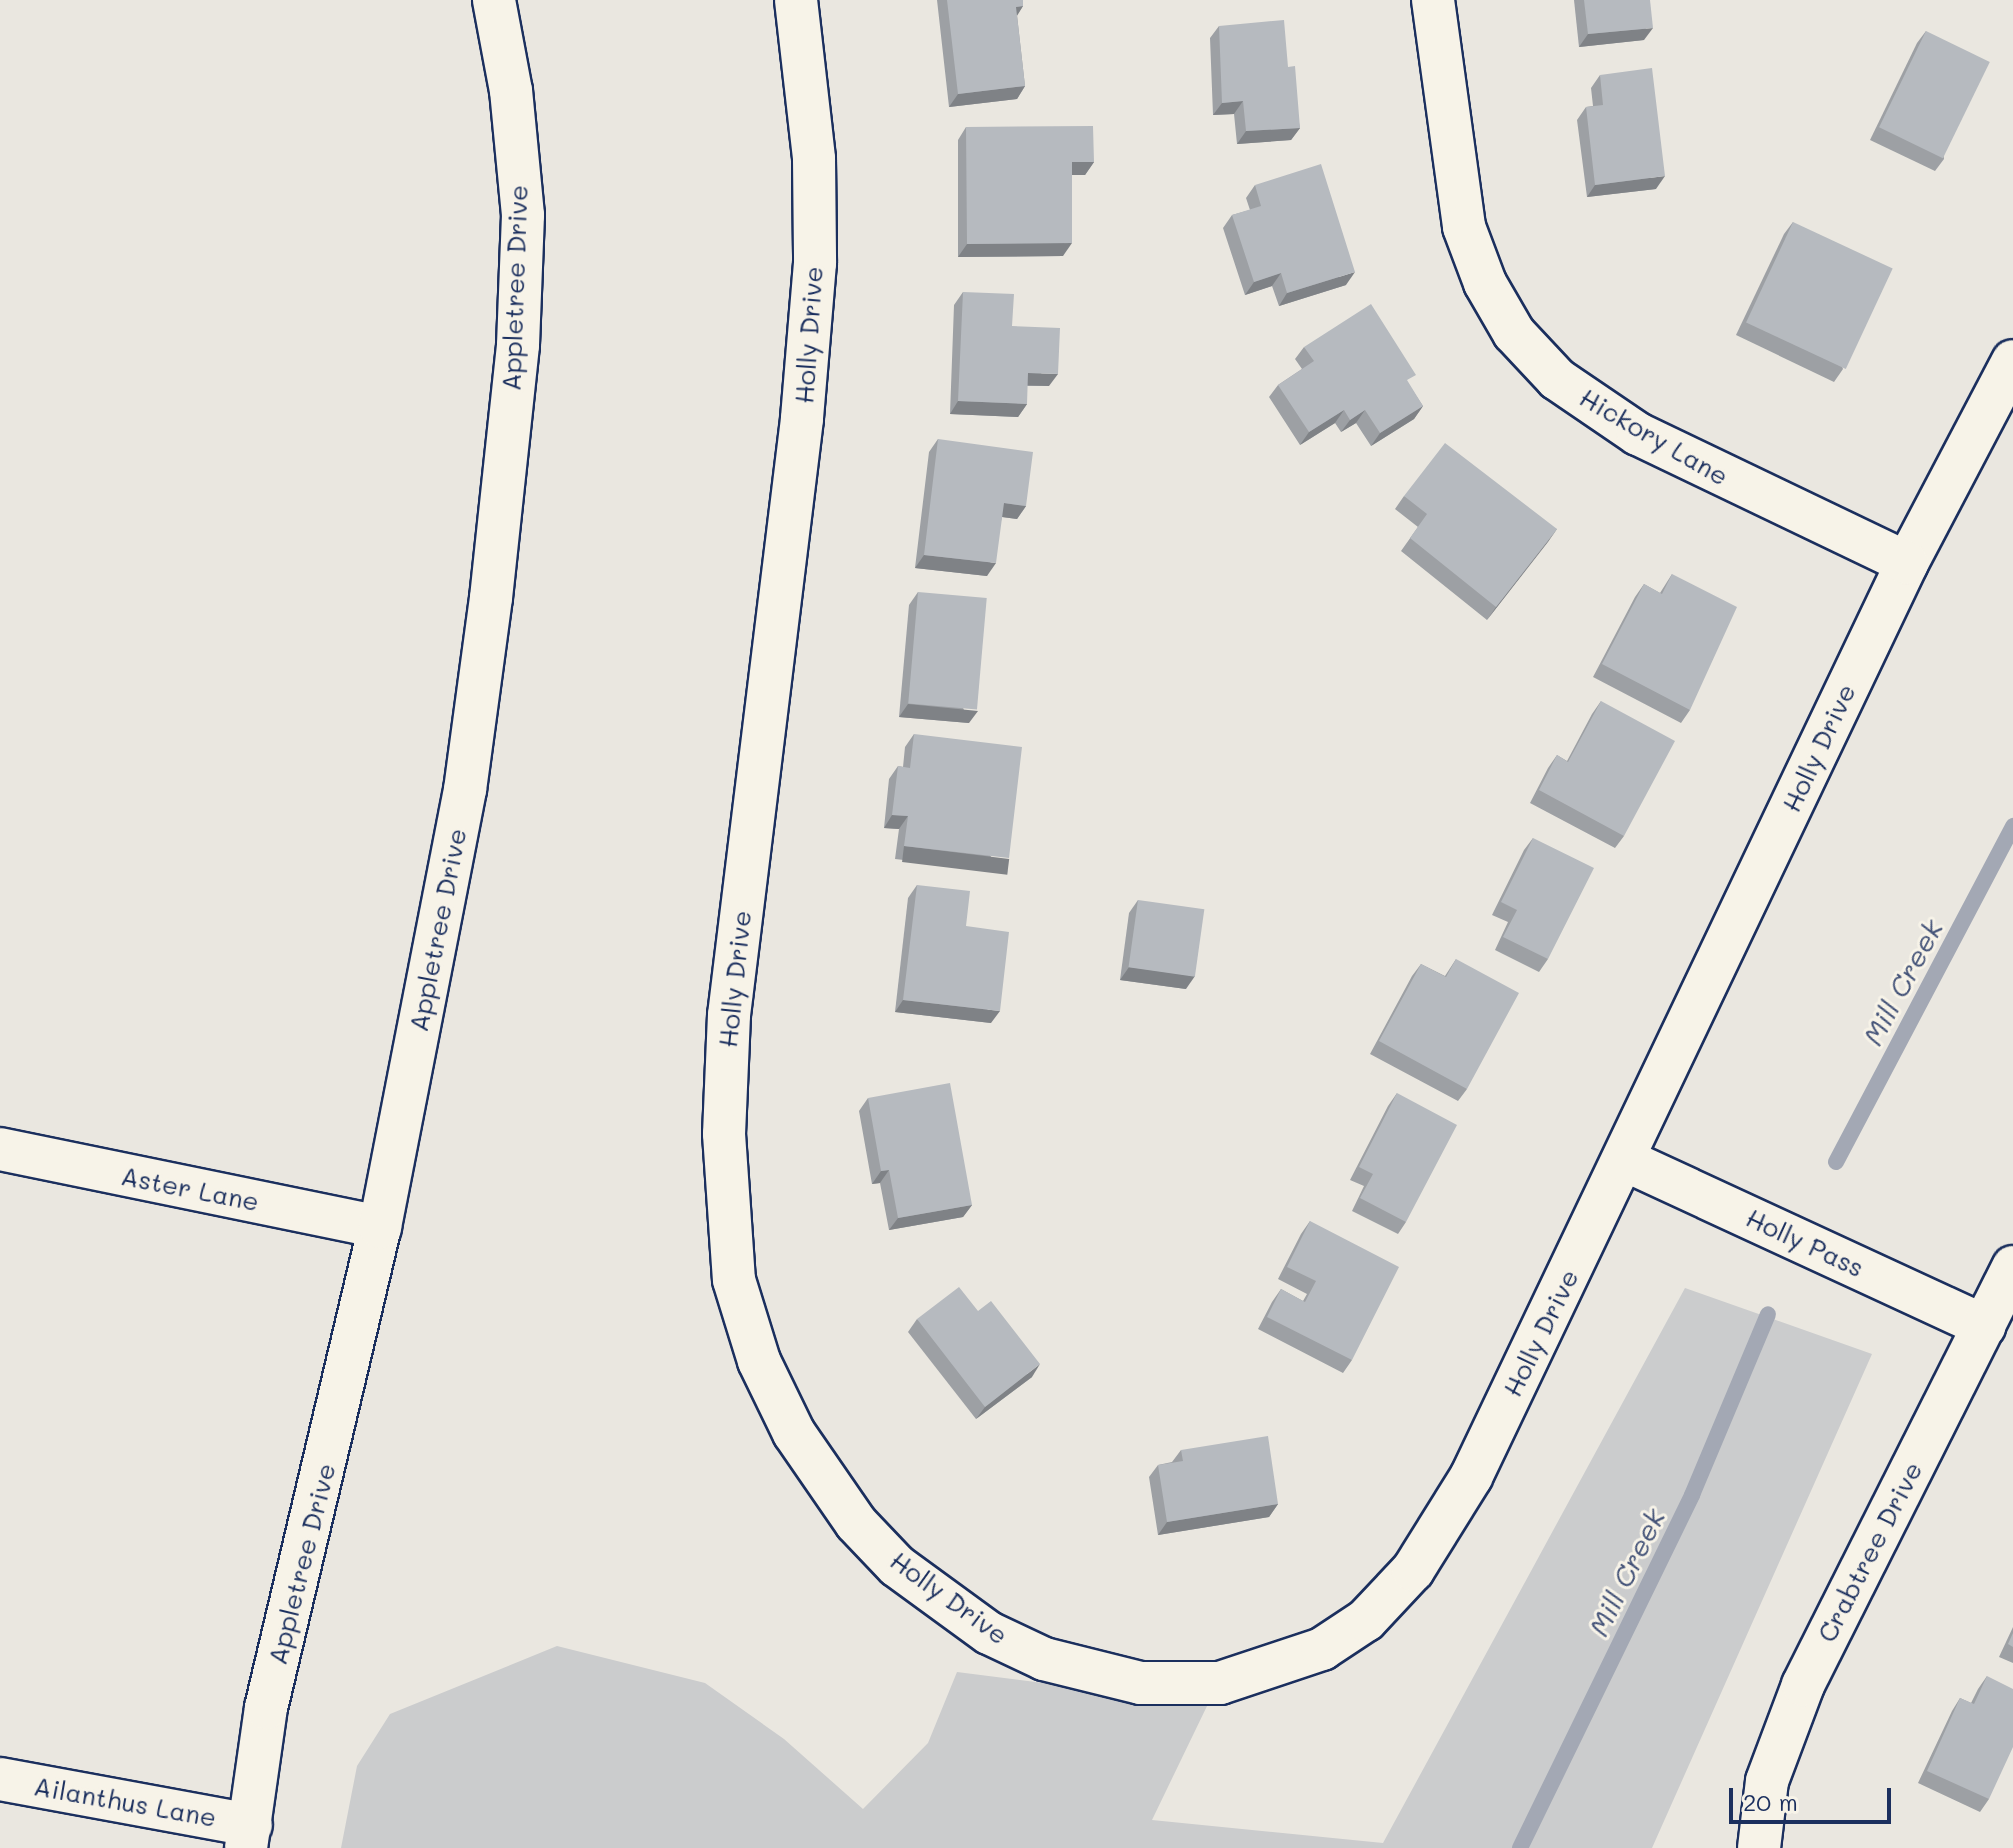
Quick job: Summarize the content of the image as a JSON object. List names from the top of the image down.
{
  "streets": {
    "street": [
      "Appletree Drive",
      "Holly Drive",
      "Hickory Lane",
      "Aster Lane",
      "Holly Pass",
      "Crabtree Drive",
      "Ailanthus Lane"
    ]
  },
  "crossings": [
    ["Appletree Drive", "Aster Lane"],
    ["Appletree Drive", "Ailanthus Lane"],
    ["Holly Drive", "Hickory Lane"],
    ["Holly Drive", "Holly Pass"],
    ["Holly Pass", "Crabtree Drive"]
  ],
  "water": ["Mill Creek"],
  "scale_bar": "20 m"
}
